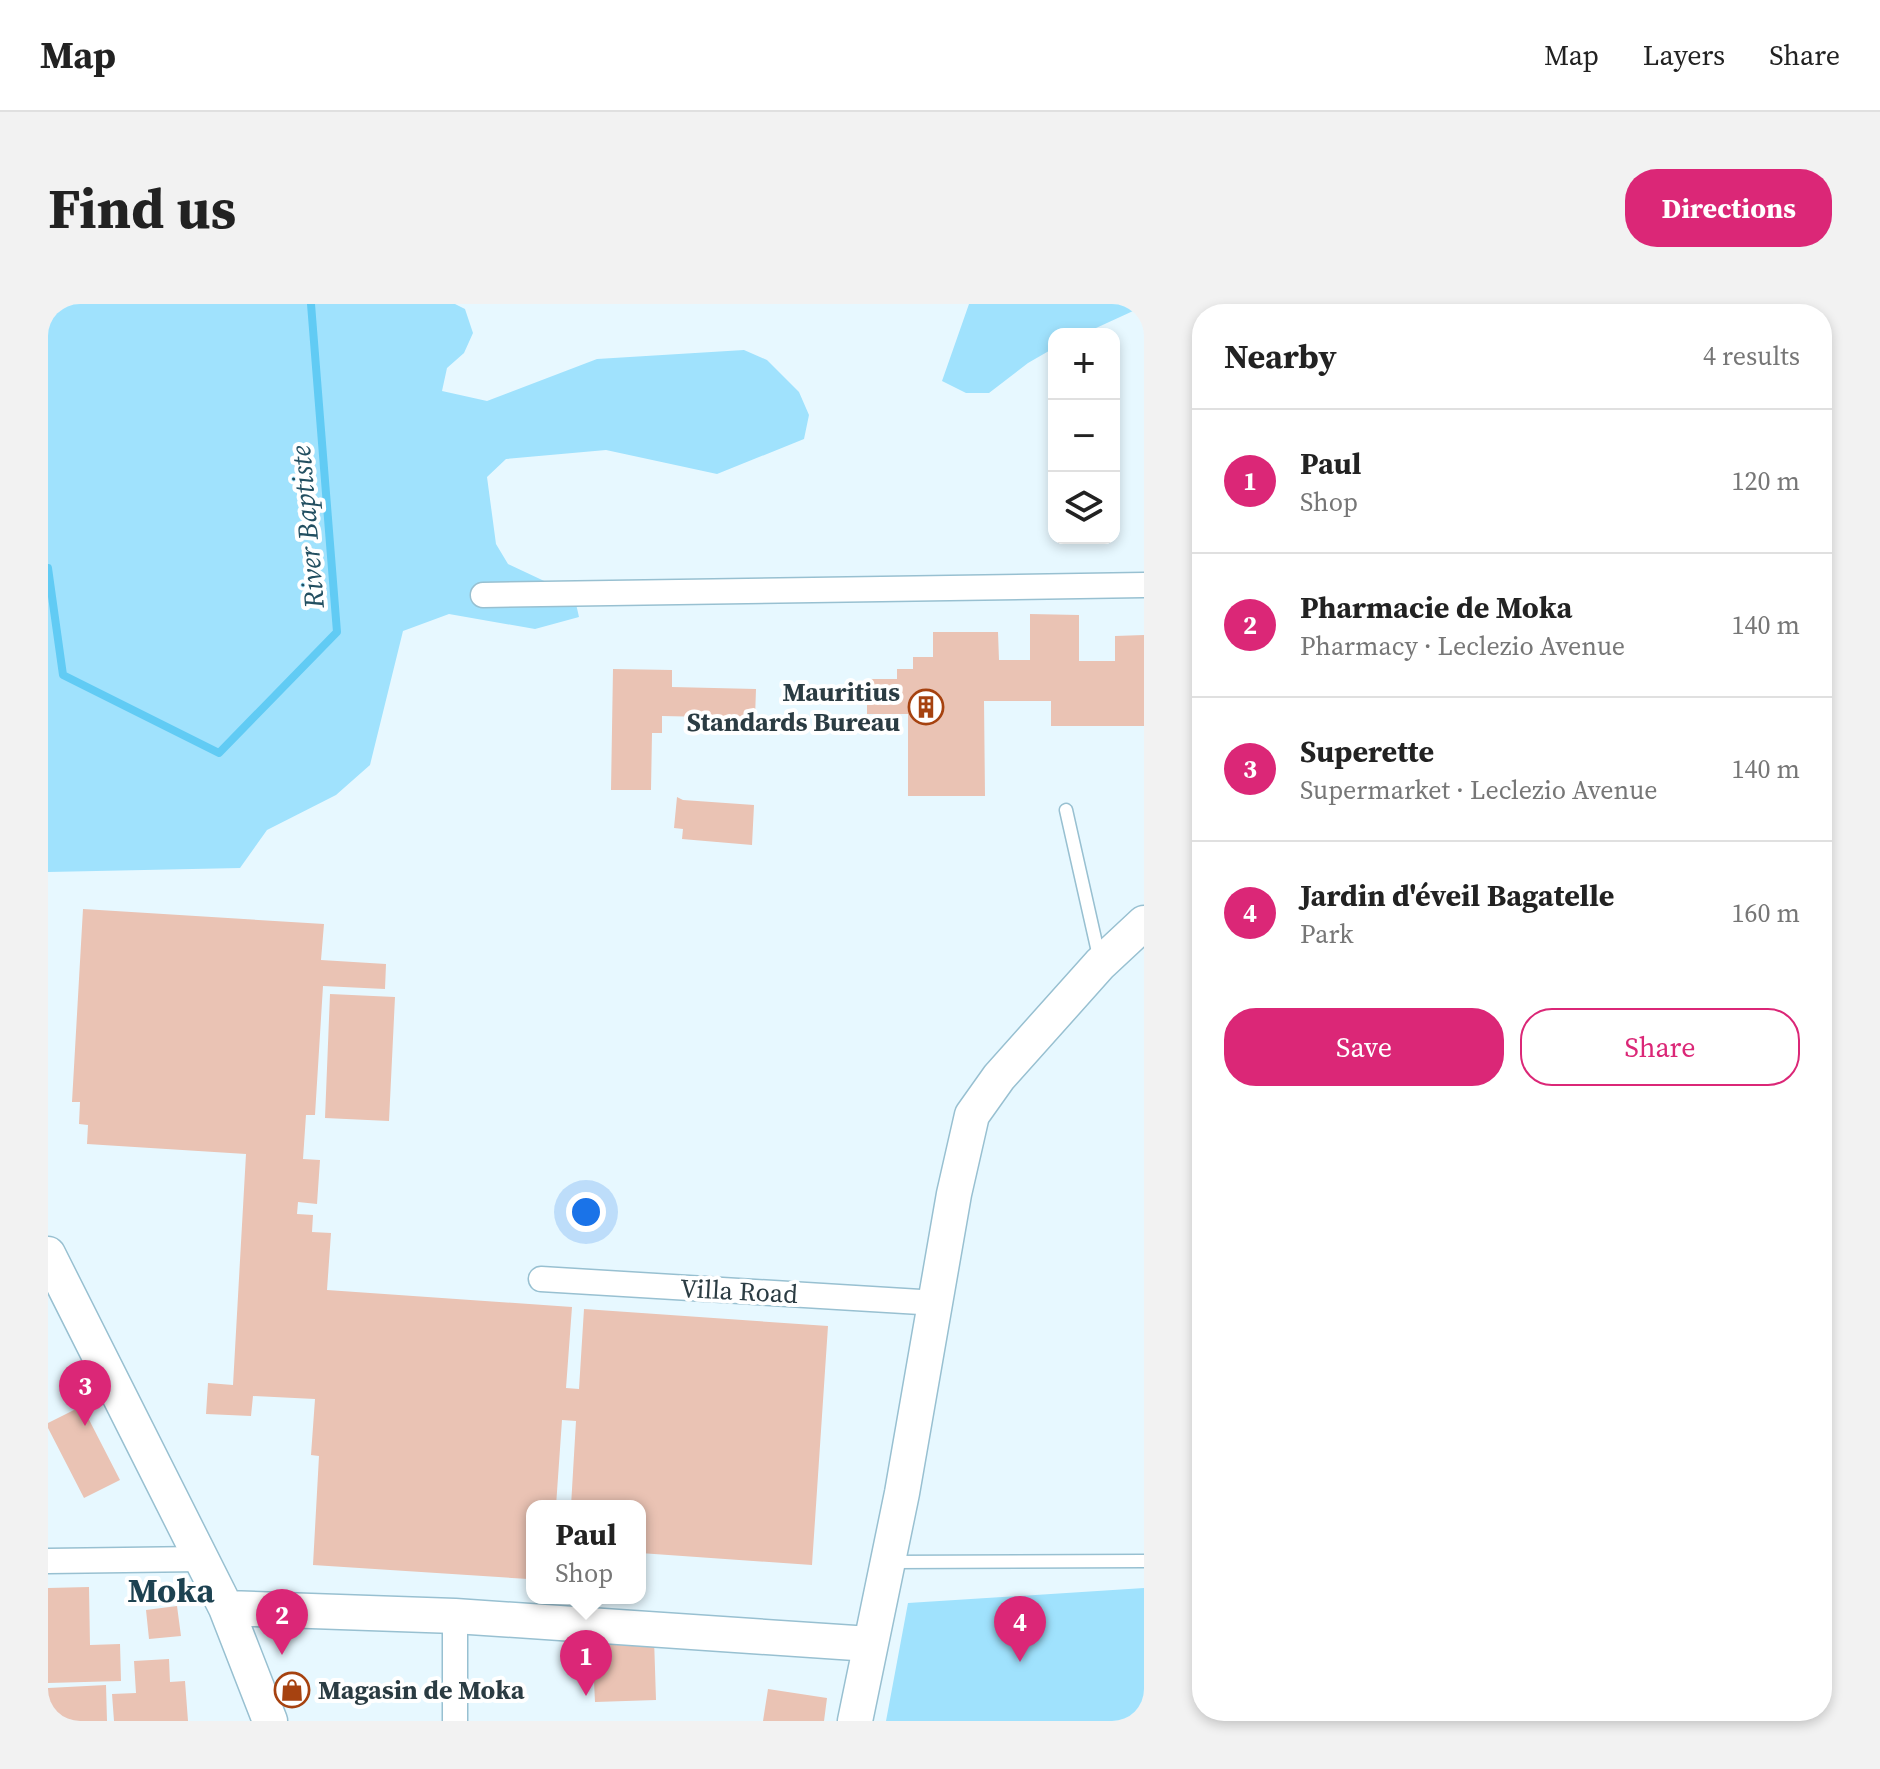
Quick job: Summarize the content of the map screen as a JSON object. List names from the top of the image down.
{
  "streets": {
    "street": ["Villa Road"]
  },
  "districts": ["Moka"],
  "water": ["River Baptiste"],
  "places": {
    "building": ["Mauritius Standards Bureau"],
    "shop": ["Magasin de Moka"]
  },
  "page": {
    "header": "Map",
    "nav": ["Map", "Layers", "Share"],
    "buttons": [
      "Directions",
      ["Save", "Share"]
    ],
    "title": "Find us",
    "heading": ["Nearby", "4 results"],
    "map_buttons": ["+", "−"],
    "list": [
      {
        "mark": "1",
        "name": "Paul",
        "note": "Shop",
        "value": "120 m"
      },
      {
        "mark": "2",
        "name": "Pharmacie de Moka",
        "note": "Pharmacy · Leclezio Avenue",
        "value": "140 m"
      },
      {
        "mark": "3",
        "name": "Superette",
        "note": "Supermarket · Leclezio Avenue",
        "value": "140 m"
      },
      {
        "mark": "4",
        "name": "Jardin d'éveil Bagatelle",
        "note": "Park",
        "value": "160 m"
      }
    ],
    "pins": [
      "3",
      "2",
      "4",
      "1"
    ],
    "popup": ["Paul", "Shop"]
  }
}
